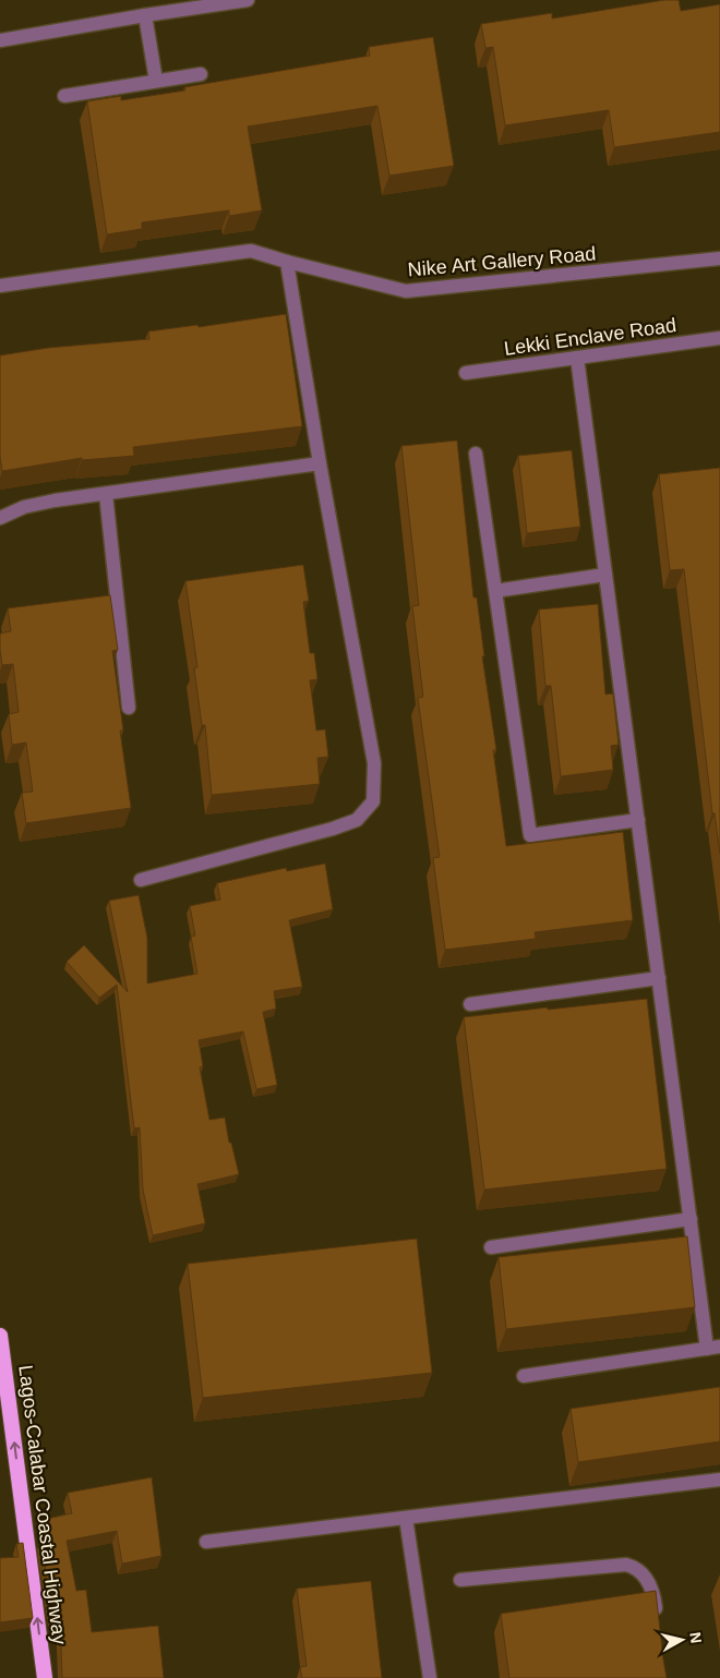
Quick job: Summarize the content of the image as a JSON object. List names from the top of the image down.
{
  "streets": {
    "highway": ["Lagos-Calabar Coastal Highway"],
    "street": ["Nike Art Gallery Road", "Lekki Enclave Road"]
  },
  "one_way": ["Lagos-Calabar Coastal Highway"],
  "north": "right"
}
